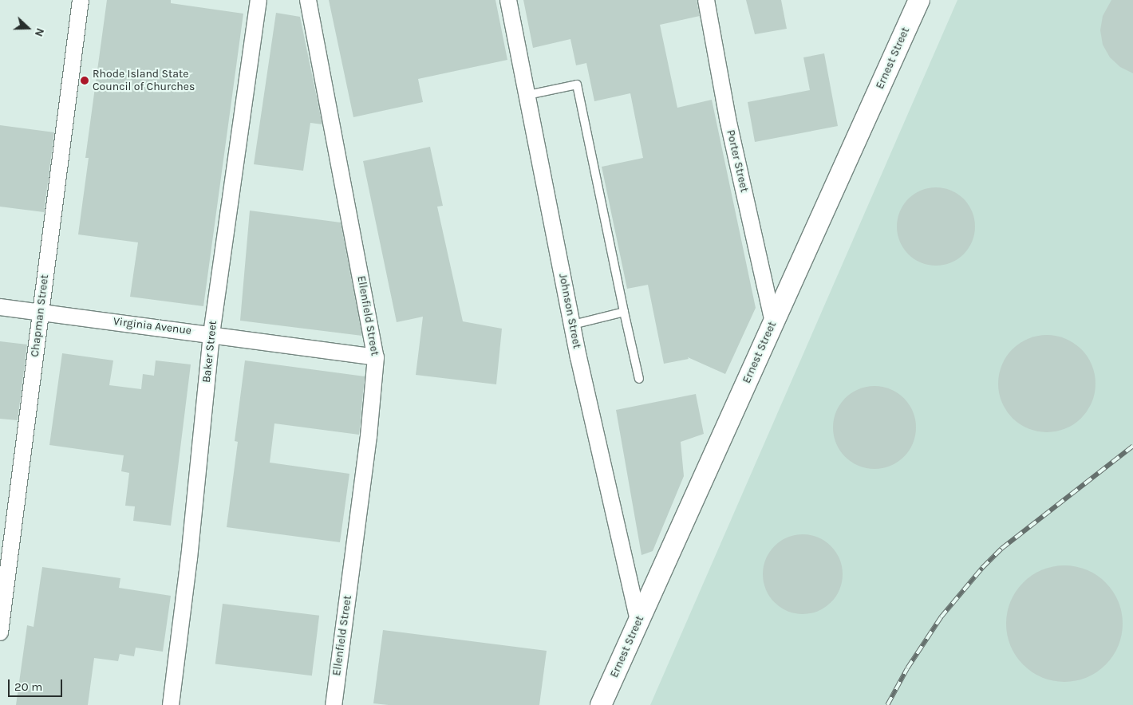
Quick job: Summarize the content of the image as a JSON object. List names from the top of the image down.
{
  "streets": {
    "street": [
      "Ernest Street",
      "Porter Street",
      "Johnson Street",
      "Chapman Street",
      "Ellenfield Street",
      "Virginia Avenue",
      "Baker Street"
    ]
  },
  "crossings": [
    ["Ernest Street", "Porter Street"],
    ["Ernest Street", "Johnson Street"],
    ["Chapman Street", "Virginia Avenue"],
    ["Ellenfield Street", "Virginia Avenue"],
    ["Virginia Avenue", "Baker Street"]
  ],
  "places": ["Rhode Island State Council of Churches"],
  "scale_bar": "20 m",
  "north": "right"
}
